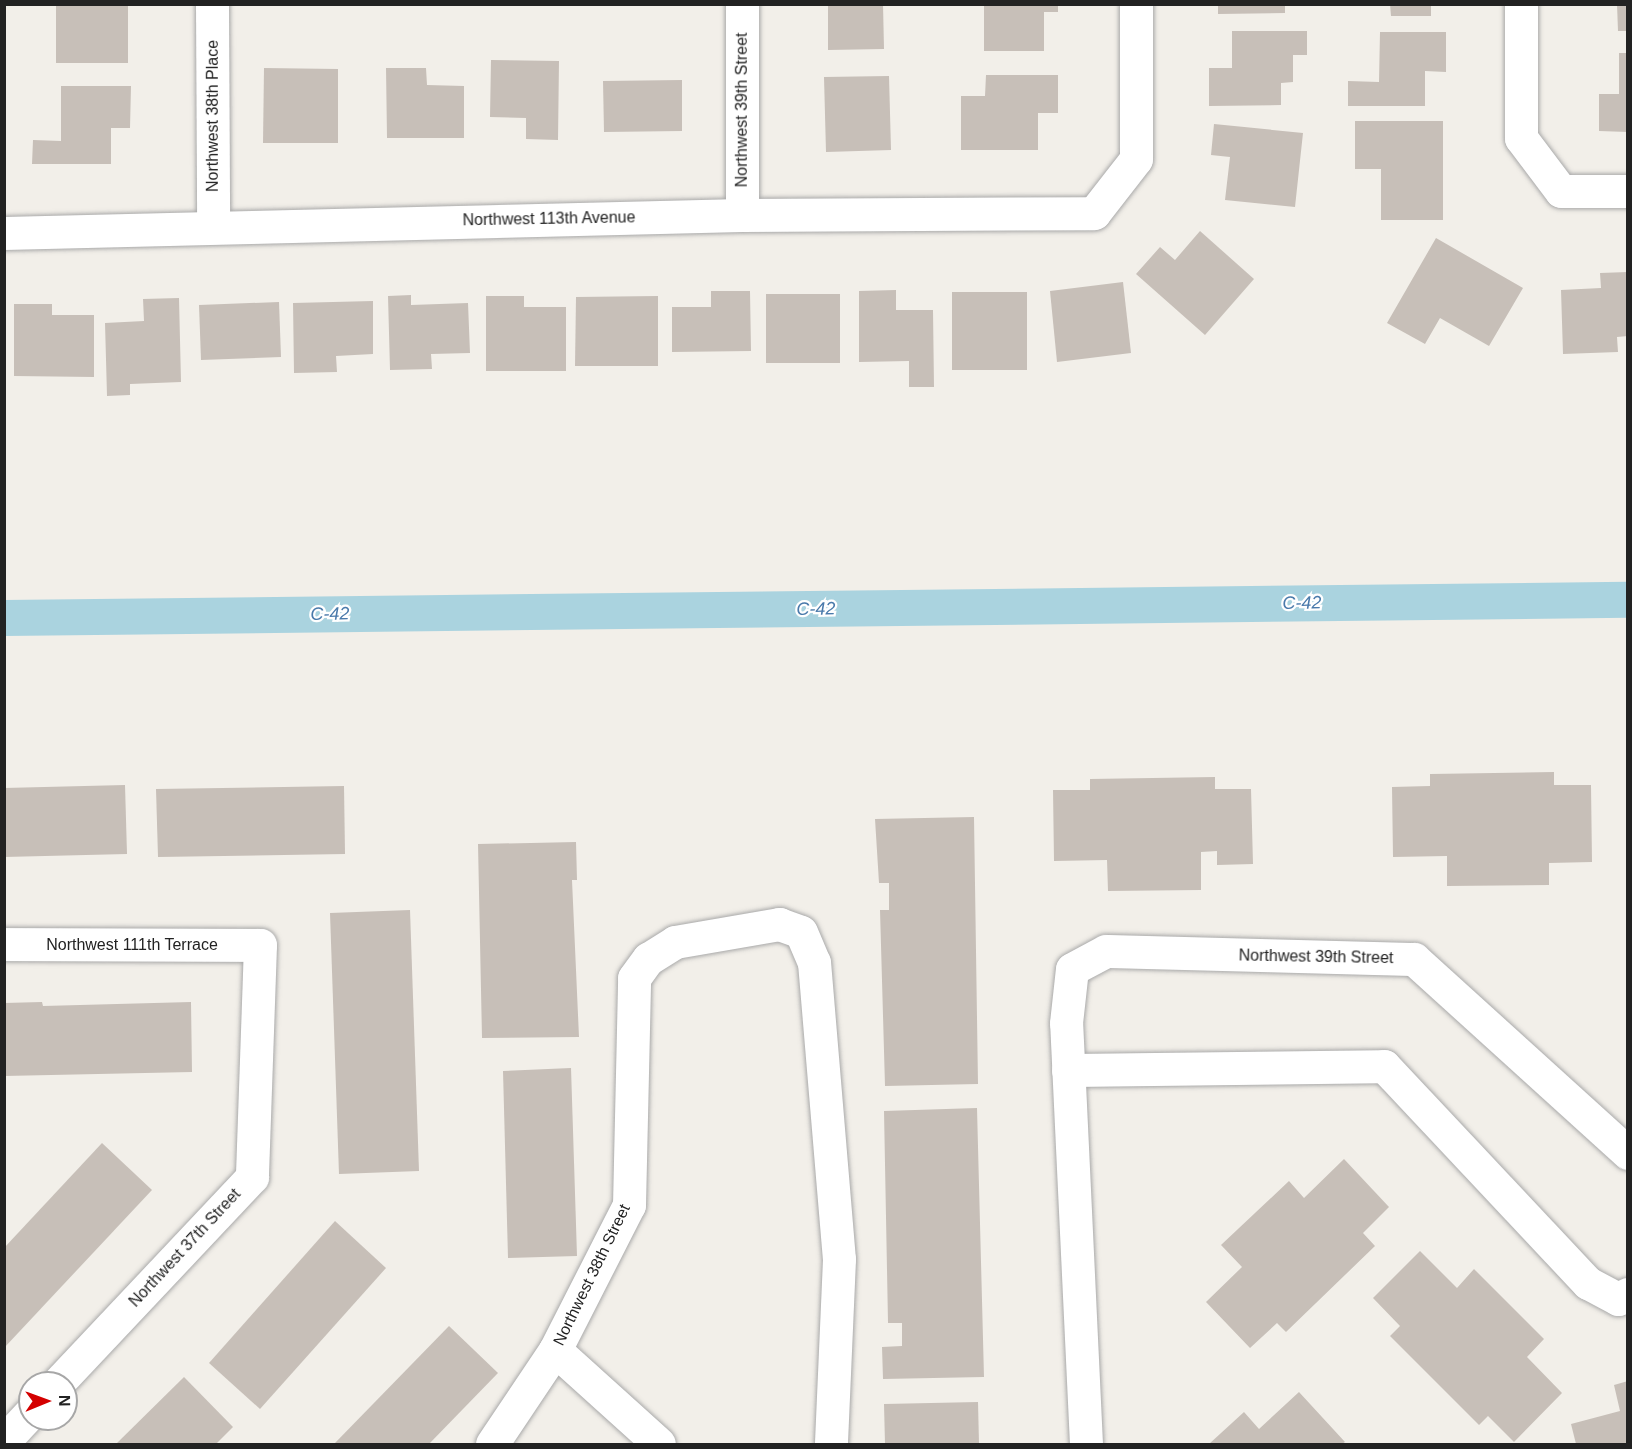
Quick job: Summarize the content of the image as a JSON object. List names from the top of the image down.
{
  "streets": {
    "street": [
      "Northwest 39th Street",
      "Northwest 38th Place",
      "Northwest 113th Avenue",
      "Northwest 111th Terrace",
      "Northwest 37th Street",
      "Northwest 38th Street"
    ]
  },
  "crossings": [
    ["Northwest 39th Street", "Northwest 113th Avenue"],
    ["Northwest 38th Place", "Northwest 113th Avenue"],
    ["Northwest 111th Terrace", "Northwest 37th Street"]
  ],
  "water": ["C-42"],
  "north": "right"
}
